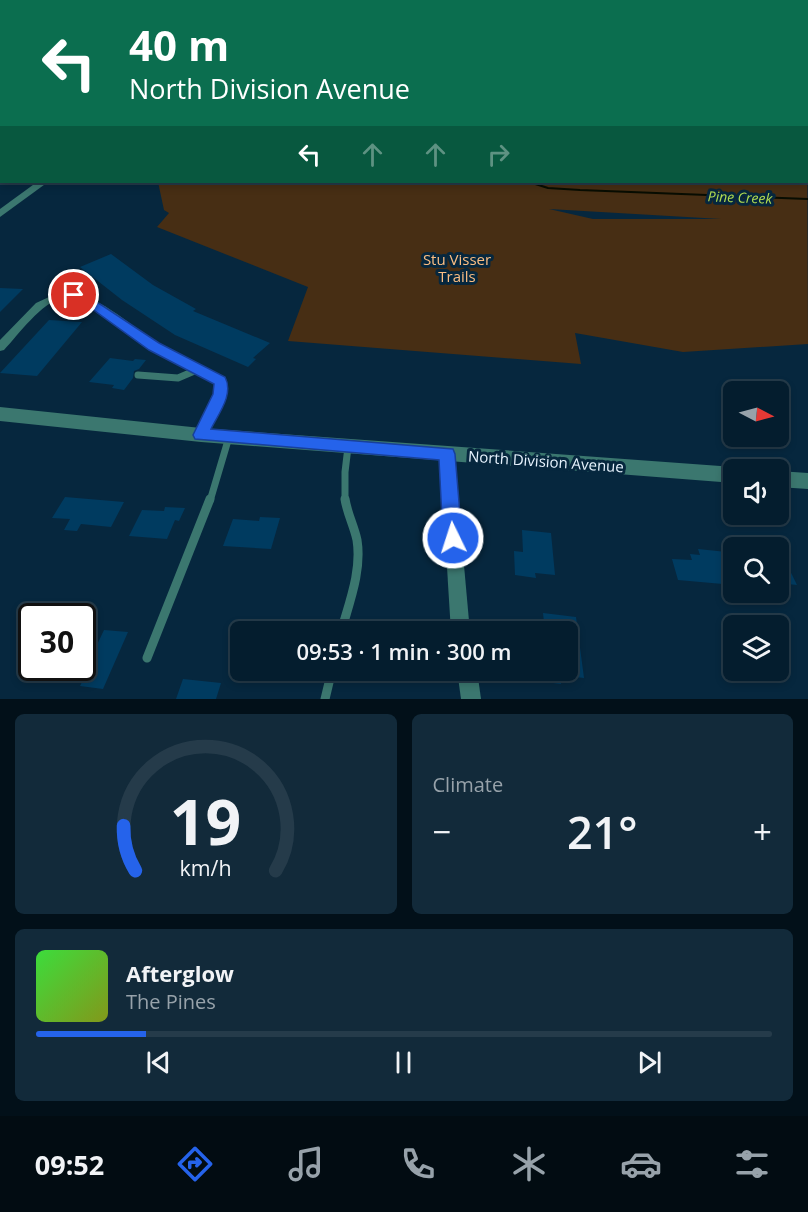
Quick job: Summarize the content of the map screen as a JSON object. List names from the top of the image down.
{
  "streets": {
    "street": ["North Division Avenue"]
  },
  "water": ["Pine Creek"],
  "parks": ["Stu Visser Trails"],
  "north": "right",
  "page": {
    "turn": ["40 m", "North Division Avenue"],
    "limit": "30",
    "trip": "09:53 · 1 min · 300 m",
    "tile": "Climate",
    "heat": ["−", "21°", "+"],
    "song": ["Afterglow", "The Pines"],
    "tabs": "09:52",
    "gauge": ["19", "km/h"]
  }
}
